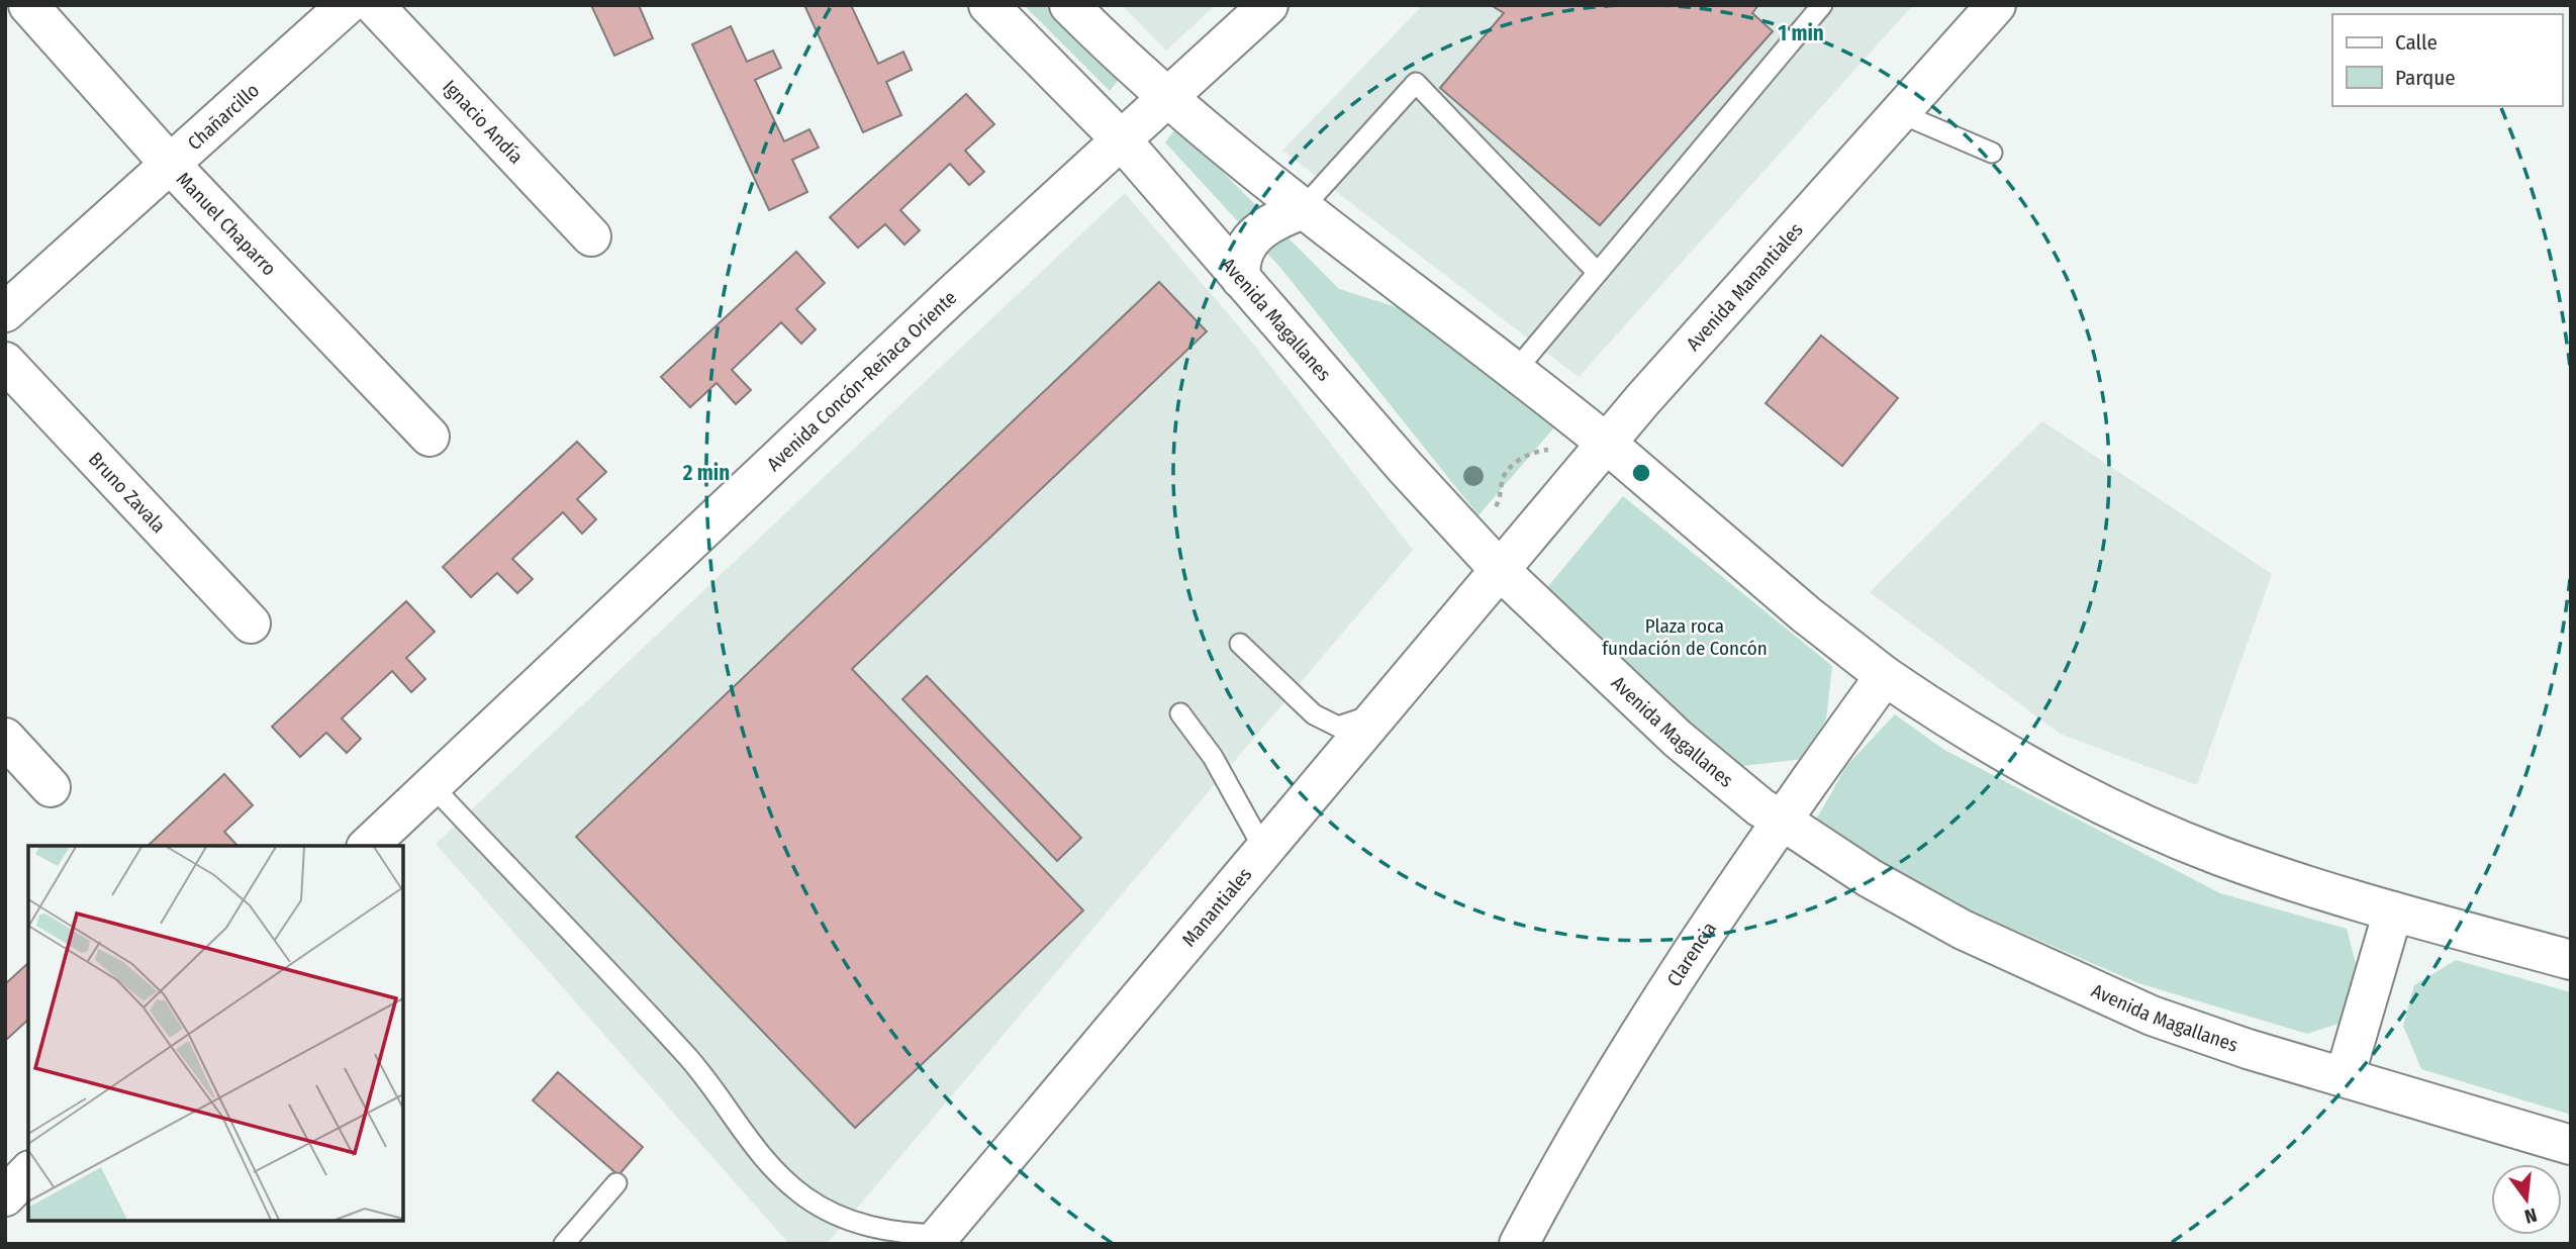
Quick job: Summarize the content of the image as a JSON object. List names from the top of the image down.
{
  "streets": {
    "street": [
      "Chañarcillo",
      "Ignacio Andía",
      "Manuel Chaparro",
      "Avenida Manantiales",
      "Avenida Magallanes",
      "Avenida Concón-Reñaca Oriente",
      "Bruno Zavala",
      "Manantiales",
      "Clarencia"
    ]
  },
  "crossings": [
    ["Chañarcillo", "Manuel Chaparro"],
    ["Avenida Manantiales", "Avenida Magallanes"],
    ["Avenida Manantiales", "Manantiales"],
    ["Avenida Magallanes", "Avenida Concón-Reñaca Oriente"],
    ["Avenida Magallanes", "Manantiales"],
    ["Avenida Magallanes", "Clarencia"]
  ],
  "parks": ["Plaza roca fundación de Concón"],
  "legend": ["Calle", "Parque"],
  "north": "bottom",
  "rings": ["1 min", "2 min"]
}
